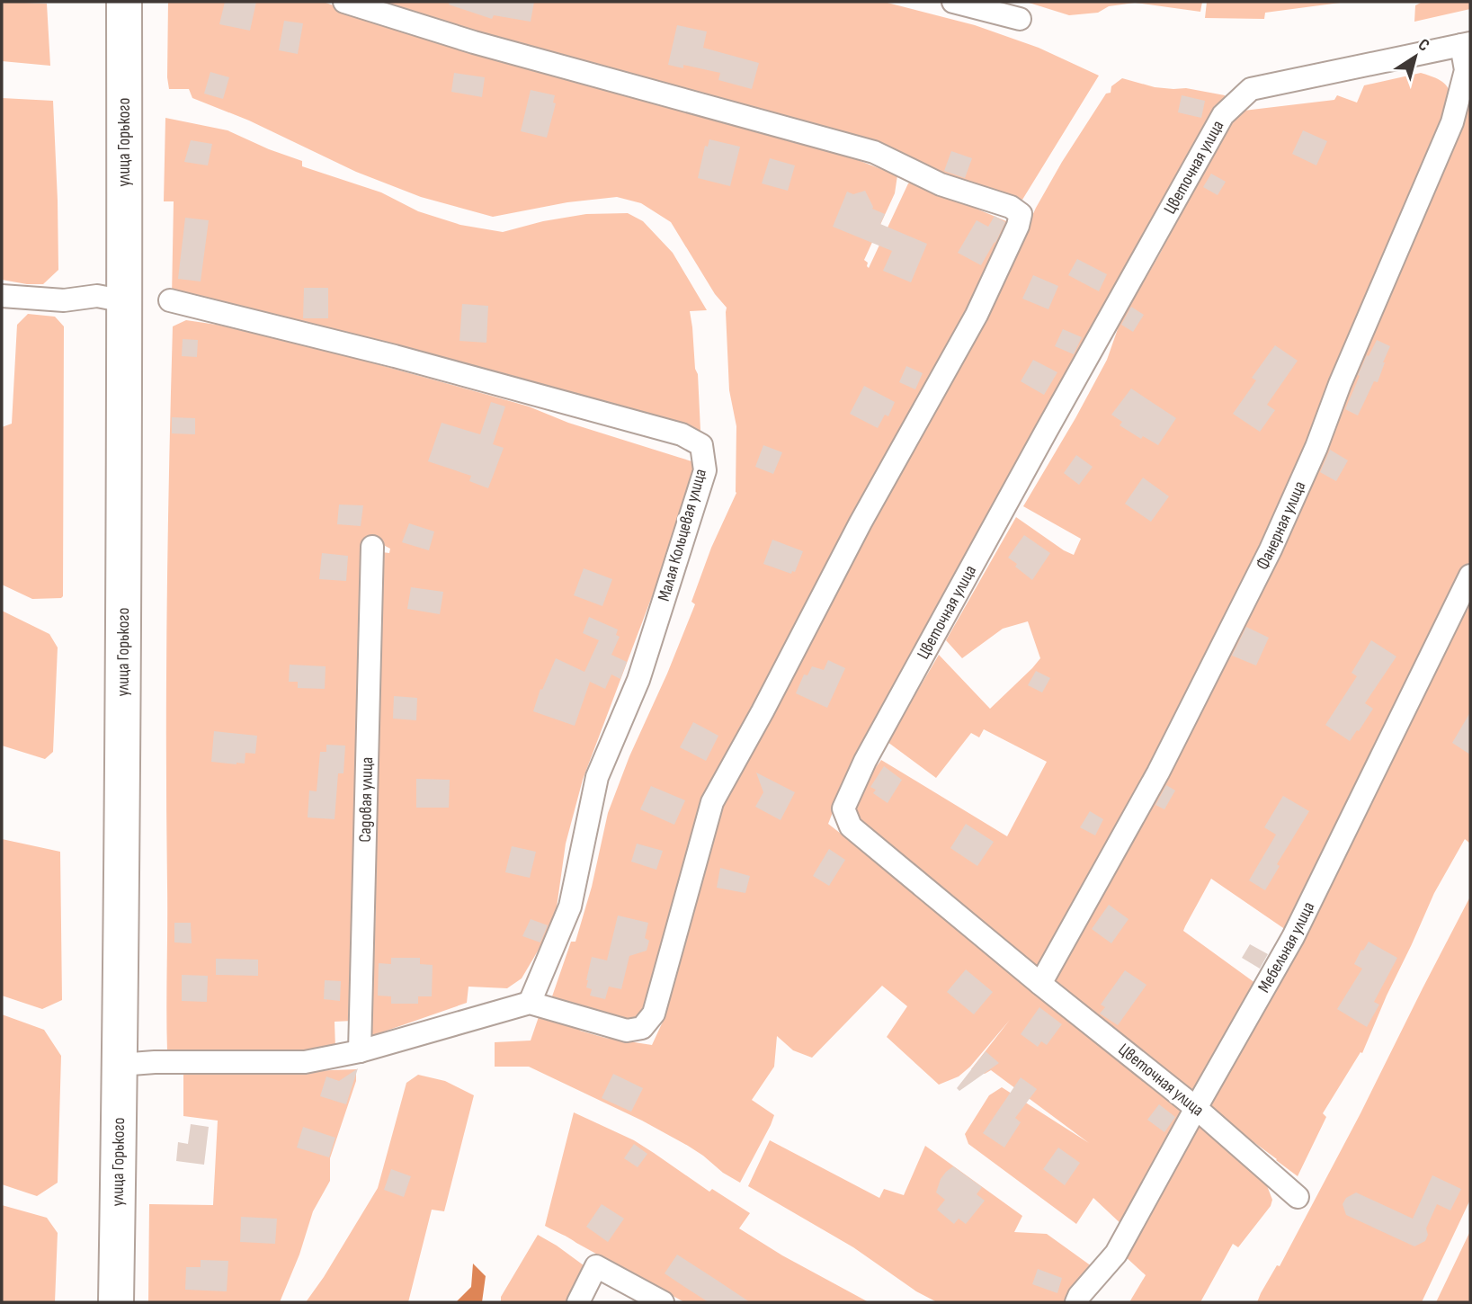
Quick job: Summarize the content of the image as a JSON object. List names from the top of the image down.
{
  "streets": {
    "main road": ["улица Горького"],
    "street": [
      "Цветочная улица",
      "Фанерная улица",
      "Малая Кольцевая улица",
      "Садовая улица",
      "Мебельная улица"
    ]
  },
  "crossings": [
    ["Цветочная улица", "Фанерная улица"],
    ["Цветочная улица", "Мебельная улица"]
  ],
  "north": "top right"
}
